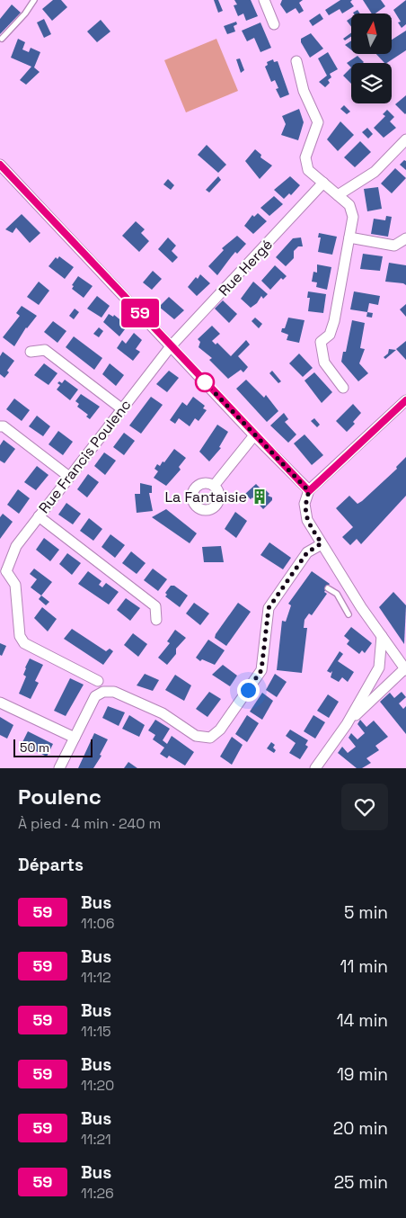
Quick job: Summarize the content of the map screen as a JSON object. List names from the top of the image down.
{
  "streets": {
    "street": ["Rue Hergé", "Rue Francis Poulenc"]
  },
  "crossings": [
    ["Rue Hergé", "Rue Francis Poulenc"]
  ],
  "places": {
    "building": ["La Fantaisie"]
  },
  "lines": ["bus line 59"],
  "scale_bar": "50 m",
  "north": "top",
  "page": {
    "on_map": "59",
    "scale": "50 m",
    "heading": [
      ["Poulenc", "À pied · 4 min · 240 m"],
      "Départs"
    ],
    "list": [
      {
        "mark": "59",
        "name": "Bus",
        "note": "11:06",
        "value": "5 min"
      },
      {
        "mark": "59",
        "name": "Bus",
        "note": "11:12",
        "value": "11 min"
      },
      {
        "mark": "59",
        "name": "Bus",
        "note": "11:15",
        "value": "14 min"
      },
      {
        "mark": "59",
        "name": "Bus",
        "note": "11:20",
        "value": "19 min"
      },
      {
        "mark": "59",
        "name": "Bus",
        "note": "11:21",
        "value": "20 min"
      },
      {
        "mark": "59",
        "name": "Bus",
        "note": "11:26",
        "value": "25 min"
      }
    ]
  }
}
